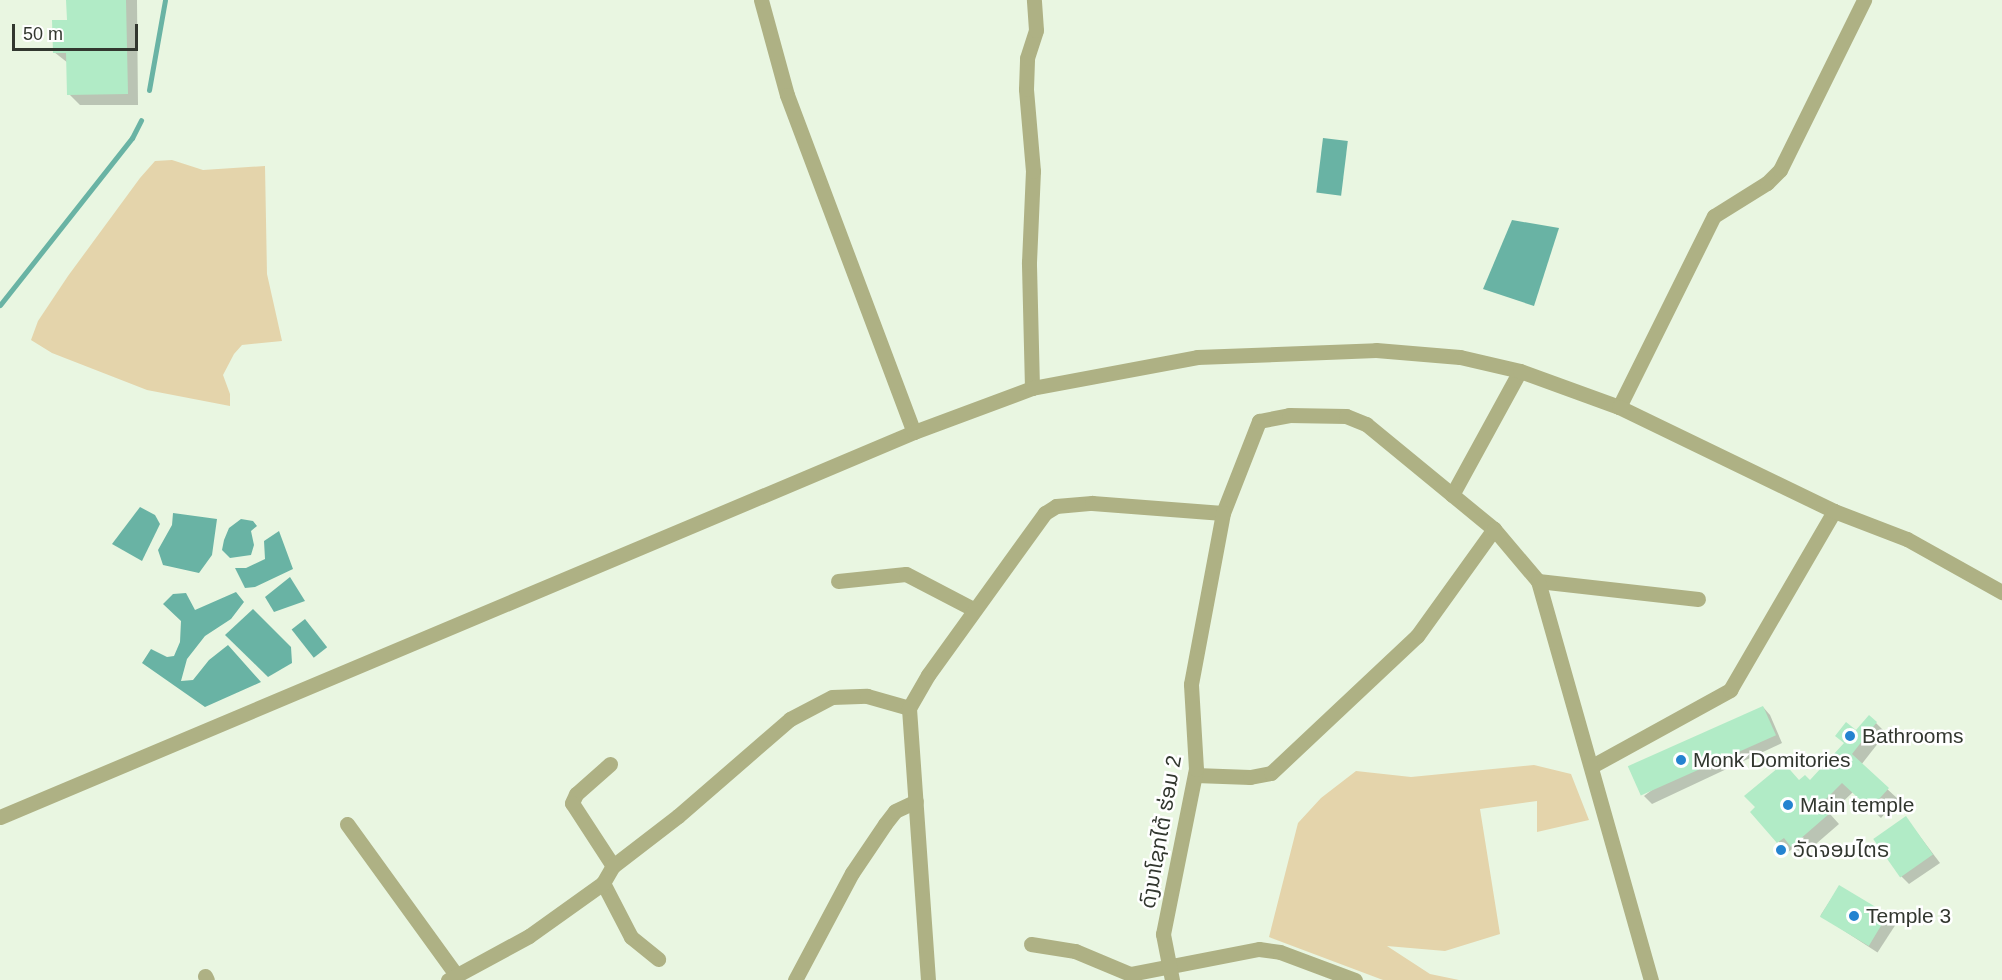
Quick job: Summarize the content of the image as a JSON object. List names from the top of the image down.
{
  "streets": {
    "street": ["ດົງນາໂຊກໄຕ້ ຮ່ອມ 2"]
  },
  "places": [
    "Bathrooms",
    "Monk Domitories",
    "Main temple",
    "ວັດຈອມໄຕຣ",
    "Temple 3"
  ],
  "scale_bar": "50 m"
}
